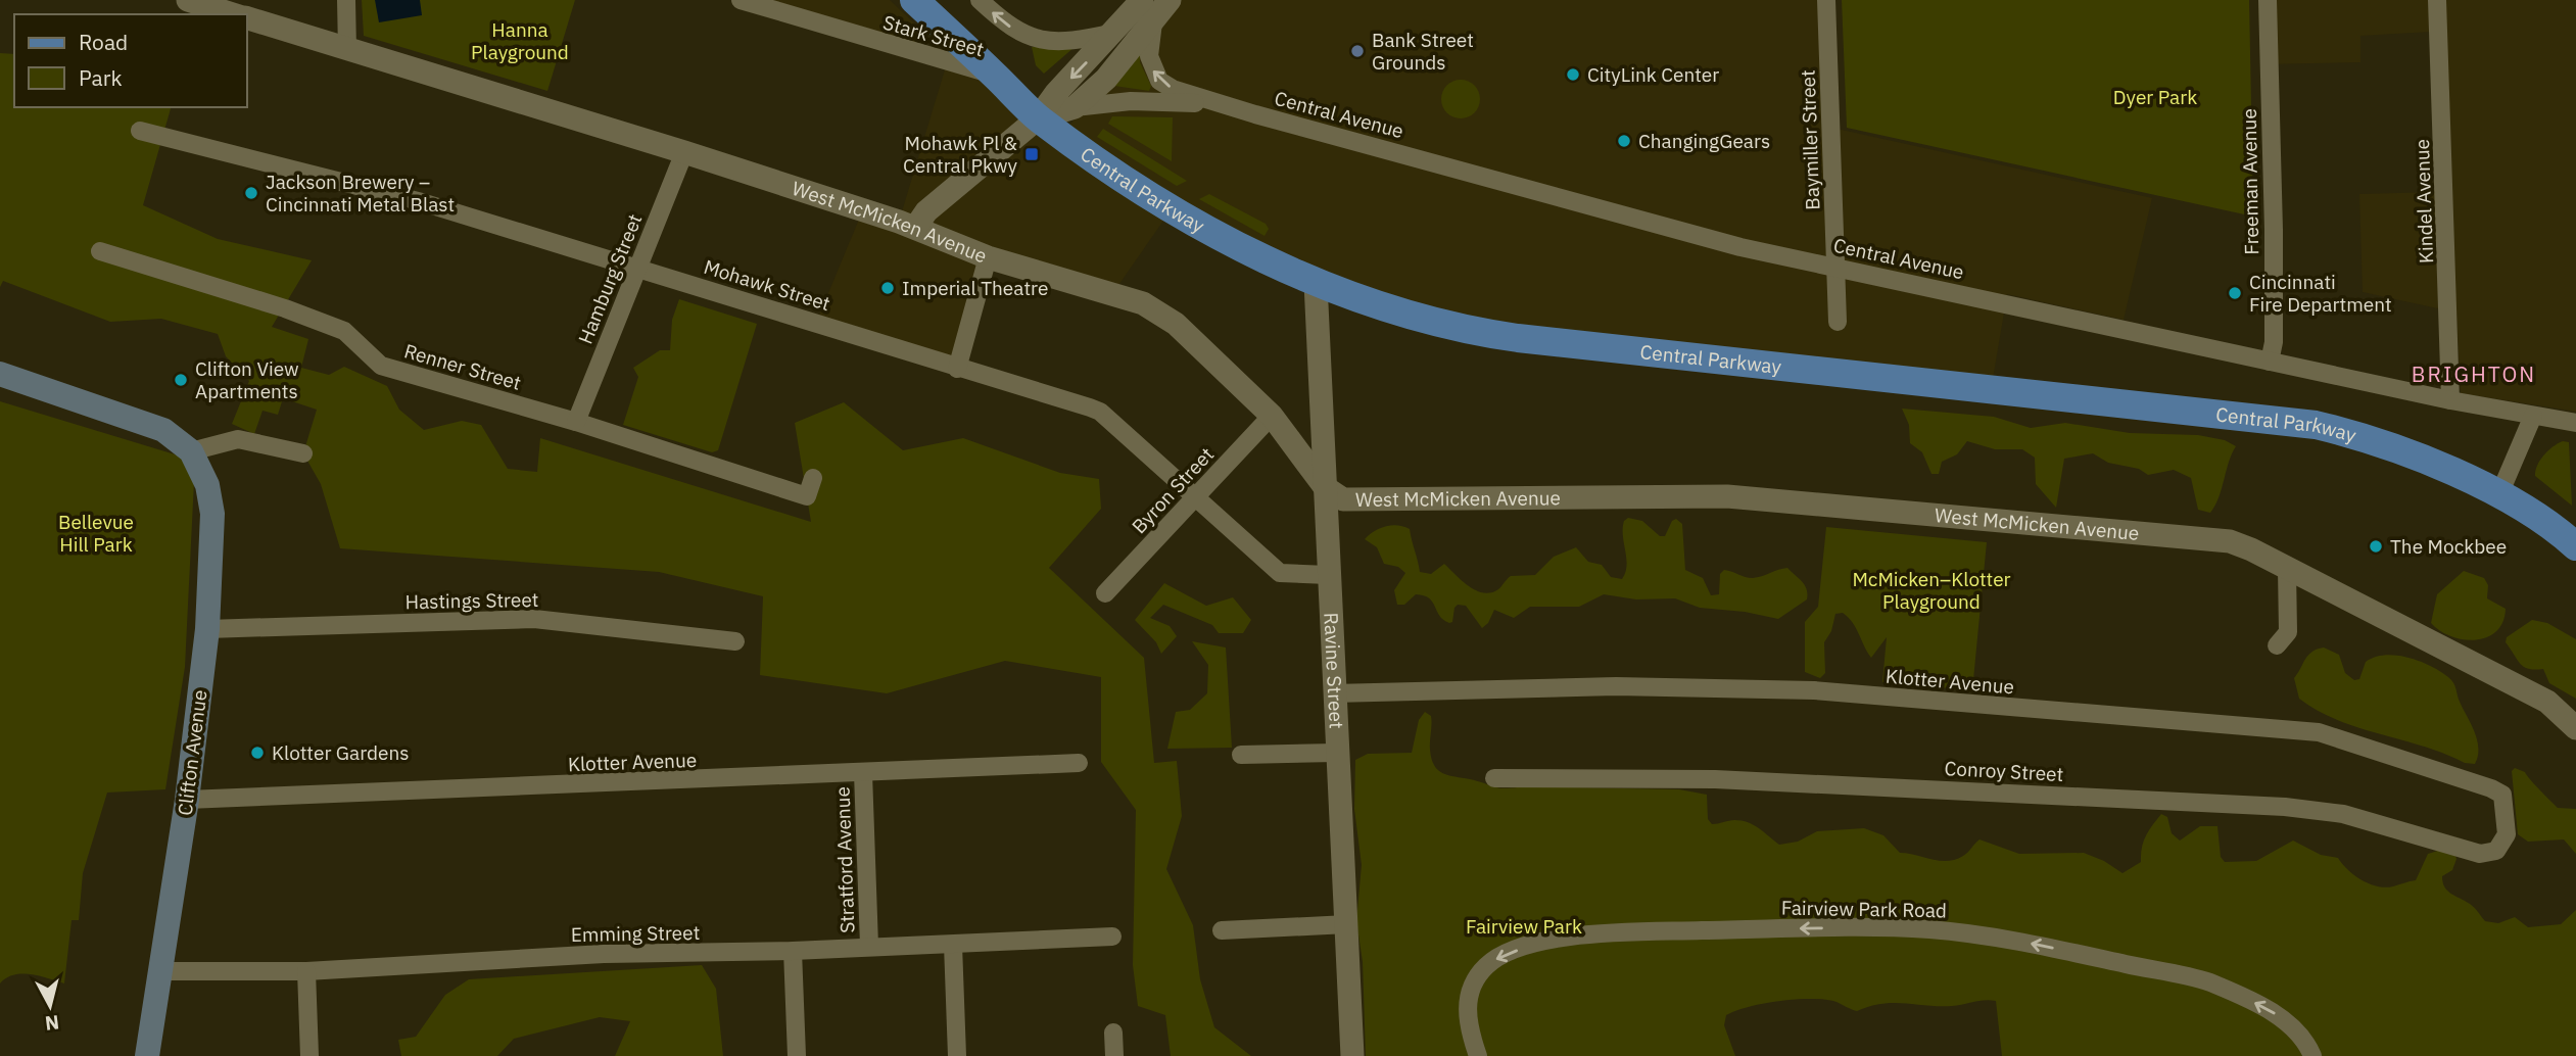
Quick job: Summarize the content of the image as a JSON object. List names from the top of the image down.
{
  "streets": {
    "main road": ["Central Parkway", "Clifton Avenue"],
    "street": [
      "Stark Street",
      "Central Avenue",
      "Baymiller Street",
      "Freeman Avenue",
      "Kindel Avenue",
      "West McMicken Avenue",
      "Hamburg Street",
      "Mohawk Street",
      "Renner Street",
      "Byron Street",
      "Hastings Street",
      "Ravine Street",
      "Klotter Avenue",
      "Conroy Street",
      "Stratford Avenue",
      "Fairview Park Road",
      "Emming Street"
    ]
  },
  "crossings": [
    ["Stark Street", "Central Parkway"],
    ["Central Avenue", "Baymiller Street"],
    ["Central Avenue", "Freeman Avenue"],
    ["Central Avenue", "Kindel Avenue"],
    ["Central Parkway", "Ravine Street"],
    ["West McMicken Avenue", "Hamburg Street"],
    ["West McMicken Avenue", "Byron Street"],
    ["West McMicken Avenue", "Ravine Street"],
    ["Hamburg Street", "Mohawk Street"],
    ["Hamburg Street", "Renner Street"],
    ["Mohawk Street", "Byron Street"],
    ["Mohawk Street", "Ravine Street"],
    ["Hastings Street", "Clifton Avenue"],
    ["Ravine Street", "Klotter Avenue"],
    ["Klotter Avenue", "Clifton Avenue"],
    ["Klotter Avenue", "Conroy Street"],
    ["Klotter Avenue", "Stratford Avenue"],
    ["Clifton Avenue", "Emming Street"],
    ["Stratford Avenue", "Emming Street"]
  ],
  "one_way": ["Fairview Park Road"],
  "districts": ["BRIGHTON"],
  "parks": [
    "Hanna Playground",
    "Dyer Park",
    "Bellevue Hill Park",
    "McMicken–Klotter Playground",
    "Fairview Park"
  ],
  "places": {
    "other": [
      "Bank Street Grounds",
      "CityLink Center",
      "ChangingGears",
      "Jackson Brewery – Cincinnati Metal Blast",
      "Imperial Theatre",
      "Cincinnati Fire Department",
      "Clifton View Apartments",
      "The Mockbee",
      "Klotter Gardens"
    ],
    "transit": ["Mohawk Pl & Central Pkwy"]
  },
  "legend": ["Road", "Park"],
  "north": "bottom"
}
